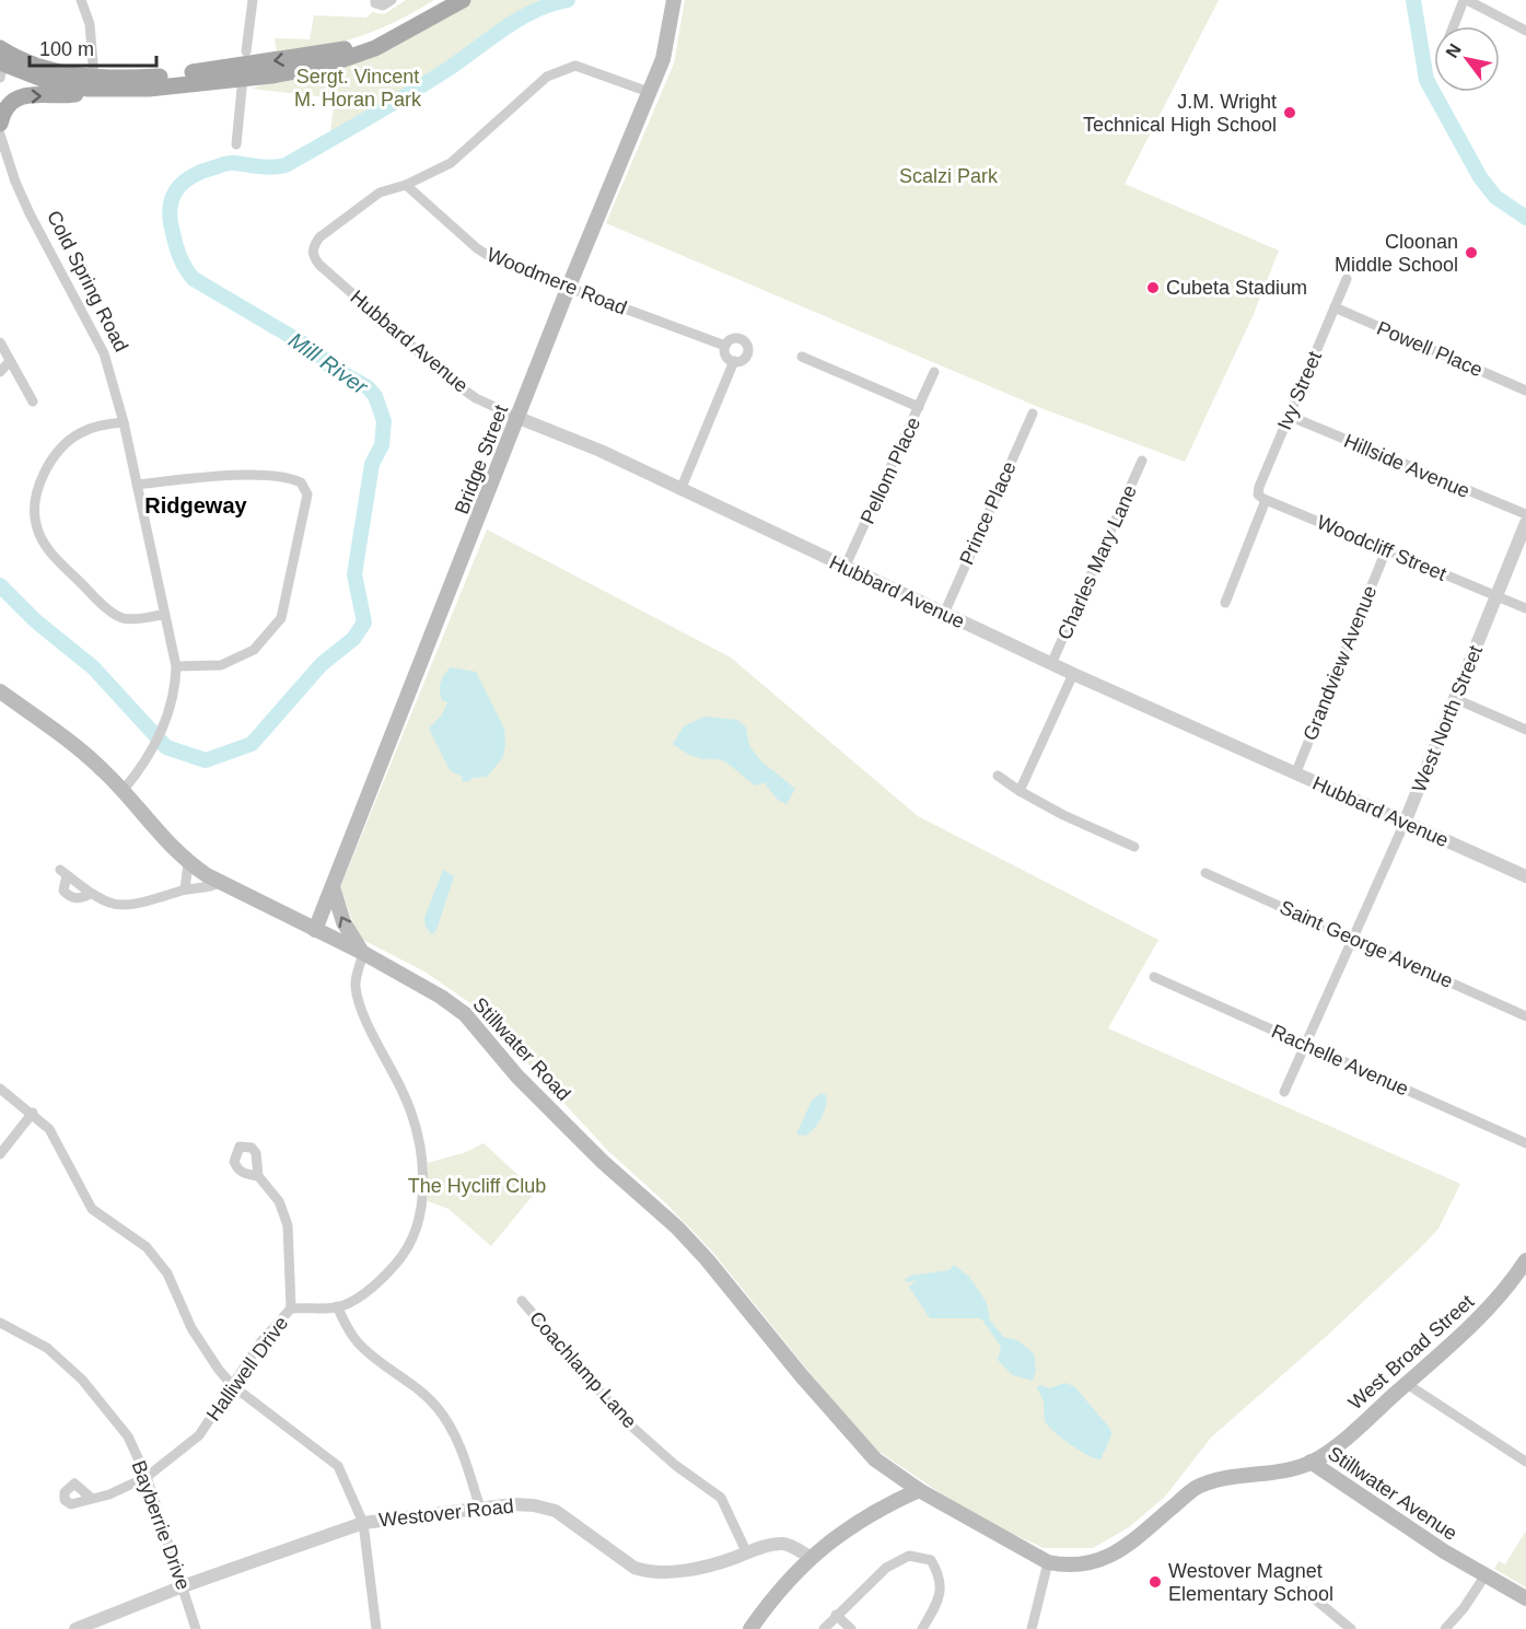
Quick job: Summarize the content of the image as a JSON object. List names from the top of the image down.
{
  "streets": {
    "main road": [
      "Bridge Street",
      "Stillwater Road",
      "West Broad Street",
      "Stillwater Avenue"
    ],
    "street": [
      "Cold Spring Road",
      "Woodmere Road",
      "Hubbard Avenue",
      "Powell Place",
      "Ivy Street",
      "Hillside Avenue",
      "Pellom Place",
      "Prince Place",
      "Woodcliff Street",
      "Charles Mary Lane",
      "Grandview Avenue",
      "West North Street",
      "Saint George Avenue",
      "Rachelle Avenue",
      "Halliwell Drive",
      "Coachlamp Lane",
      "Westover Road",
      "Bayberrie Drive"
    ]
  },
  "crossings": [
    ["Cold Spring Road", "Stillwater Road"],
    ["Woodmere Road", "Hubbard Avenue"],
    ["Woodmere Road", "Bridge Street"],
    ["Hubbard Avenue", "Bridge Street"],
    ["Hubbard Avenue", "Pellom Place"],
    ["Hubbard Avenue", "Prince Place"],
    ["Hubbard Avenue", "Charles Mary Lane"],
    ["Hubbard Avenue", "Grandview Avenue"],
    ["Hubbard Avenue", "West North Street"],
    ["Powell Place", "Ivy Street"],
    ["Ivy Street", "Hillside Avenue"],
    ["Ivy Street", "Woodcliff Street"],
    ["Bridge Street", "Stillwater Road"],
    ["Woodcliff Street", "Grandview Avenue"],
    ["Woodcliff Street", "West North Street"],
    ["West North Street", "Saint George Avenue"],
    ["West North Street", "Rachelle Avenue"],
    ["Stillwater Road", "Halliwell Drive"],
    ["Stillwater Road", "Stillwater Avenue"],
    ["West Broad Street", "Stillwater Avenue"],
    ["Halliwell Drive", "Bayberrie Drive"],
    ["Coachlamp Lane", "Westover Road"],
    ["Westover Road", "Bayberrie Drive"]
  ],
  "districts": ["Ridgeway"],
  "water": ["Mill River"],
  "parks": ["Sergt. Vincent M. Horan Park", "Scalzi Park", "The Hycliff Club"],
  "places": [
    "J.M. Wright Technical High School",
    "Cloonan Middle School",
    "Cubeta Stadium",
    "Westover Magnet Elementary School"
  ],
  "scale_bar": "100 m",
  "north": "top left"
}
